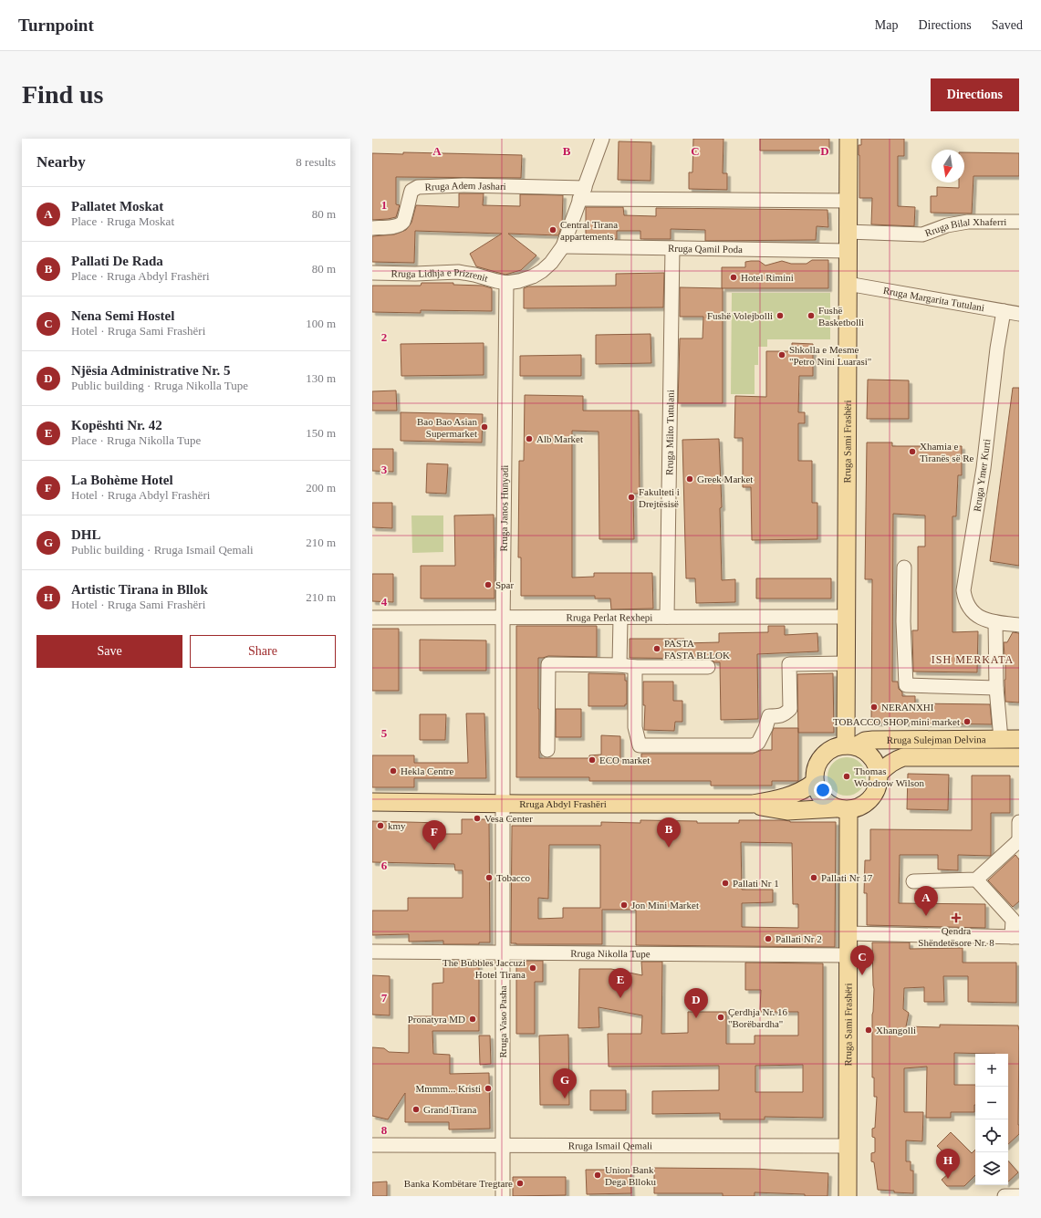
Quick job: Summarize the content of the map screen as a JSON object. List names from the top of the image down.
{
  "streets": {
    "main road": ["Rruga Sami Frashëri", "Rruga Sulejman Delvina", "Rruga Abdyl Frashëri"],
    "street": [
      "Rruga Adem Jashari",
      "Rruga Bilal Xhaferri",
      "Rruga Qamil Poda",
      "Rruga Lidhja e Prizrenit",
      "Rruga Margarita Tutulani",
      "Rruga Milto Tutulani",
      "Rruga Ymer Kurti",
      "Rruga Janos Hunyadi",
      "Rruga Perlat Rexhepi",
      "Rruga Nikolla Tupe",
      "Rruga Vaso Pasha",
      "Rruga Ismail Qemali"
    ]
  },
  "crossings": [
    ["Rruga Bilal Xhaferri", "Rruga Sami Frashëri"],
    ["Rruga Qamil Poda", "Rruga Milto Tutulani"],
    ["Rruga Qamil Poda", "Rruga Sami Frashëri"],
    ["Rruga Lidhja e Prizrenit", "Rruga Janos Hunyadi"],
    ["Rruga Margarita Tutulani", "Rruga Sami Frashëri"],
    ["Rruga Margarita Tutulani", "Rruga Ymer Kurti"],
    ["Rruga Milto Tutulani", "Rruga Perlat Rexhepi"],
    ["Rruga Sami Frashëri", "Rruga Perlat Rexhepi"],
    ["Rruga Sami Frashëri", "Rruga Sulejman Delvina"],
    ["Rruga Sami Frashëri", "Rruga Abdyl Frashëri"],
    ["Rruga Sami Frashëri", "Rruga Nikolla Tupe"],
    ["Rruga Sami Frashëri", "Rruga Ismail Qemali"],
    ["Rruga Janos Hunyadi", "Rruga Perlat Rexhepi"],
    ["Rruga Janos Hunyadi", "Rruga Abdyl Frashëri"],
    ["Rruga Janos Hunyadi", "Rruga Vaso Pasha"],
    ["Rruga Sulejman Delvina", "Rruga Abdyl Frashëri"],
    ["Rruga Abdyl Frashëri", "Rruga Vaso Pasha"],
    ["Rruga Nikolla Tupe", "Rruga Vaso Pasha"],
    ["Rruga Vaso Pasha", "Rruga Ismail Qemali"]
  ],
  "districts": ["ISH MERKATA"],
  "places": {
    "other": [
      "Central Tirana appartements",
      "Hotel Rimini",
      "Fushë Volejbolli",
      "Fushë Basketbolli",
      "Shkolla e Mesme \"Petro Nini Luarasi\"",
      "Bao Bao Asian Supermarket",
      "Alb Market",
      "Xhamia e Tiranës së Re",
      "Greek Market",
      "Fakulteti i Drejtësisë",
      "Spar",
      "PASTA FASTA BLLOK",
      "NERANXHI",
      "TOBACCO SHOP mini market",
      "ECO market",
      "Hekla Centre",
      "Thomas Woodrow Wilson",
      "Vesa Center",
      "kmy",
      "Tobacco",
      "Pallati Nr 17",
      "Pallati Nr 1",
      "Jon Mini Market",
      "Pallati Nr 2",
      "The Bubbles Jaccuzi Hotel Tirana",
      "Çerdhja Nr. 16 \"Borëbardha\"",
      "Pronatyra MD",
      "Xhangolli",
      "Mmmm... Kristi",
      "Grand Tirana",
      "Union Bank Dega Blloku",
      "Banka Kombëtare Tregtare"
    ],
    "health": ["Qendra Shëndetësore Nr. 8"]
  },
  "north": "bottom",
  "page": {
    "header": "Turnpoint",
    "nav": ["Map", "Directions", "Saved"],
    "buttons": [
      "Directions",
      ["Save", "Share"]
    ],
    "title": "Find us",
    "heading": ["Nearby", "8 results"],
    "list": [
      {
        "mark": "A",
        "name": "Pallatet Moskat",
        "note": "Place · Rruga Moskat",
        "value": "80 m"
      },
      {
        "mark": "B",
        "name": "Pallati De Rada",
        "note": "Place · Rruga Abdyl Frashëri",
        "value": "80 m"
      },
      {
        "mark": "C",
        "name": "Nena Semi Hostel",
        "note": "Hotel · Rruga Sami Frashëri",
        "value": "100 m"
      },
      {
        "mark": "D",
        "name": "Njësia Administrative Nr. 5",
        "note": "Public building · Rruga Nikolla Tupe",
        "value": "130 m"
      },
      {
        "mark": "E",
        "name": "Kopështi Nr. 42",
        "note": "Place · Rruga Nikolla Tupe",
        "value": "150 m"
      },
      {
        "mark": "F",
        "name": "La Bohème Hotel",
        "note": "Hotel · Rruga Abdyl Frashëri",
        "value": "200 m"
      },
      {
        "mark": "G",
        "name": "DHL",
        "note": "Public building · Rruga Ismail Qemali",
        "value": "210 m"
      },
      {
        "mark": "H",
        "name": "Artistic Tirana in Bllok",
        "note": "Hotel · Rruga Sami Frashëri",
        "value": "210 m"
      }
    ],
    "pins": [
      "B",
      "F",
      "A",
      "C",
      "E",
      "D",
      "G",
      "H"
    ],
    "map_buttons": ["+", "−"]
  },
  "grid": {
    "columns": [
      "A",
      "B",
      "C",
      "D"
    ],
    "rows": [
      "1",
      "2",
      "3",
      "4",
      "5",
      "6",
      "7",
      "8"
    ]
  }
}
